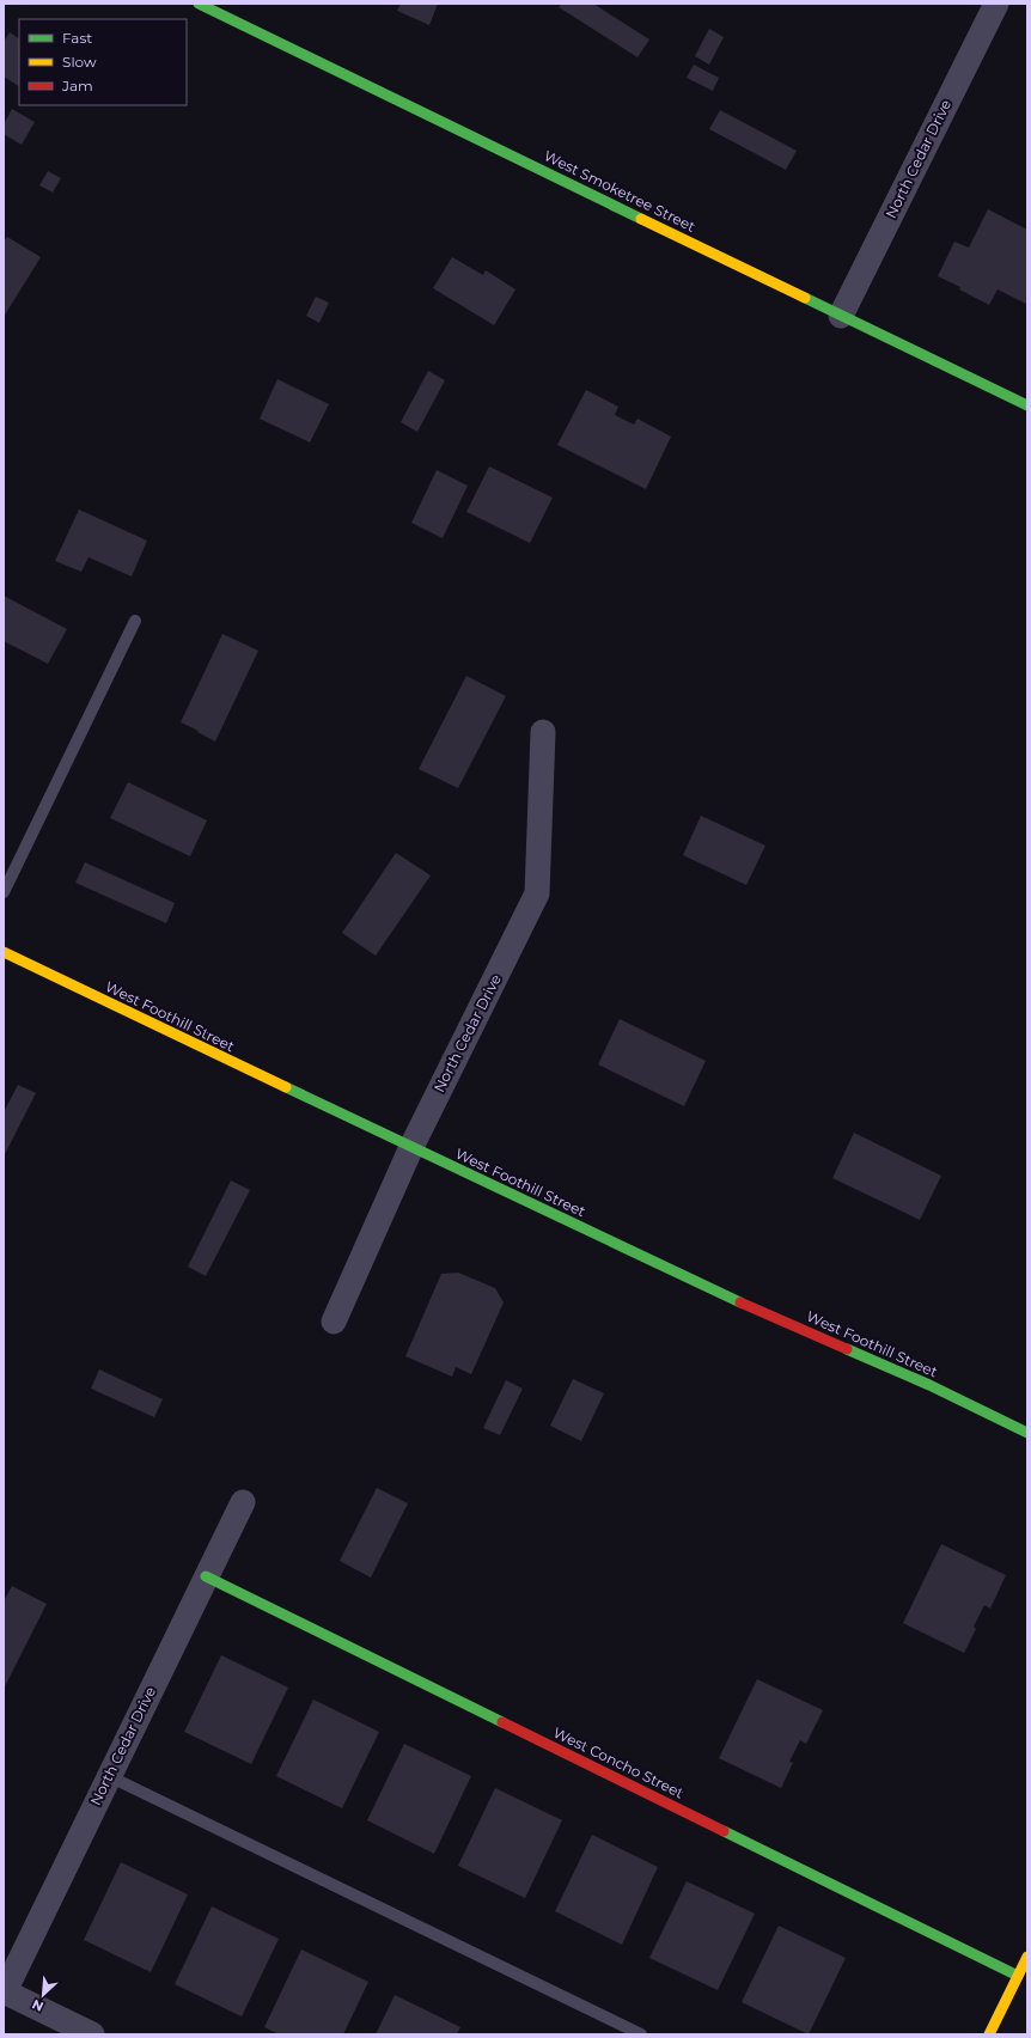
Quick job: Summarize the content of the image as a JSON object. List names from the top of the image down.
{
  "streets": {
    "street": [
      "North Cedar Drive",
      "West Smoketree Street",
      "West Foothill Street",
      "West Concho Street"
    ]
  },
  "crossings": [
    ["North Cedar Drive", "West Smoketree Street"],
    ["North Cedar Drive", "West Foothill Street"],
    ["North Cedar Drive", "West Concho Street"]
  ],
  "legend": ["Fast", "Slow", "Jam"],
  "north": "bottom left"
}
